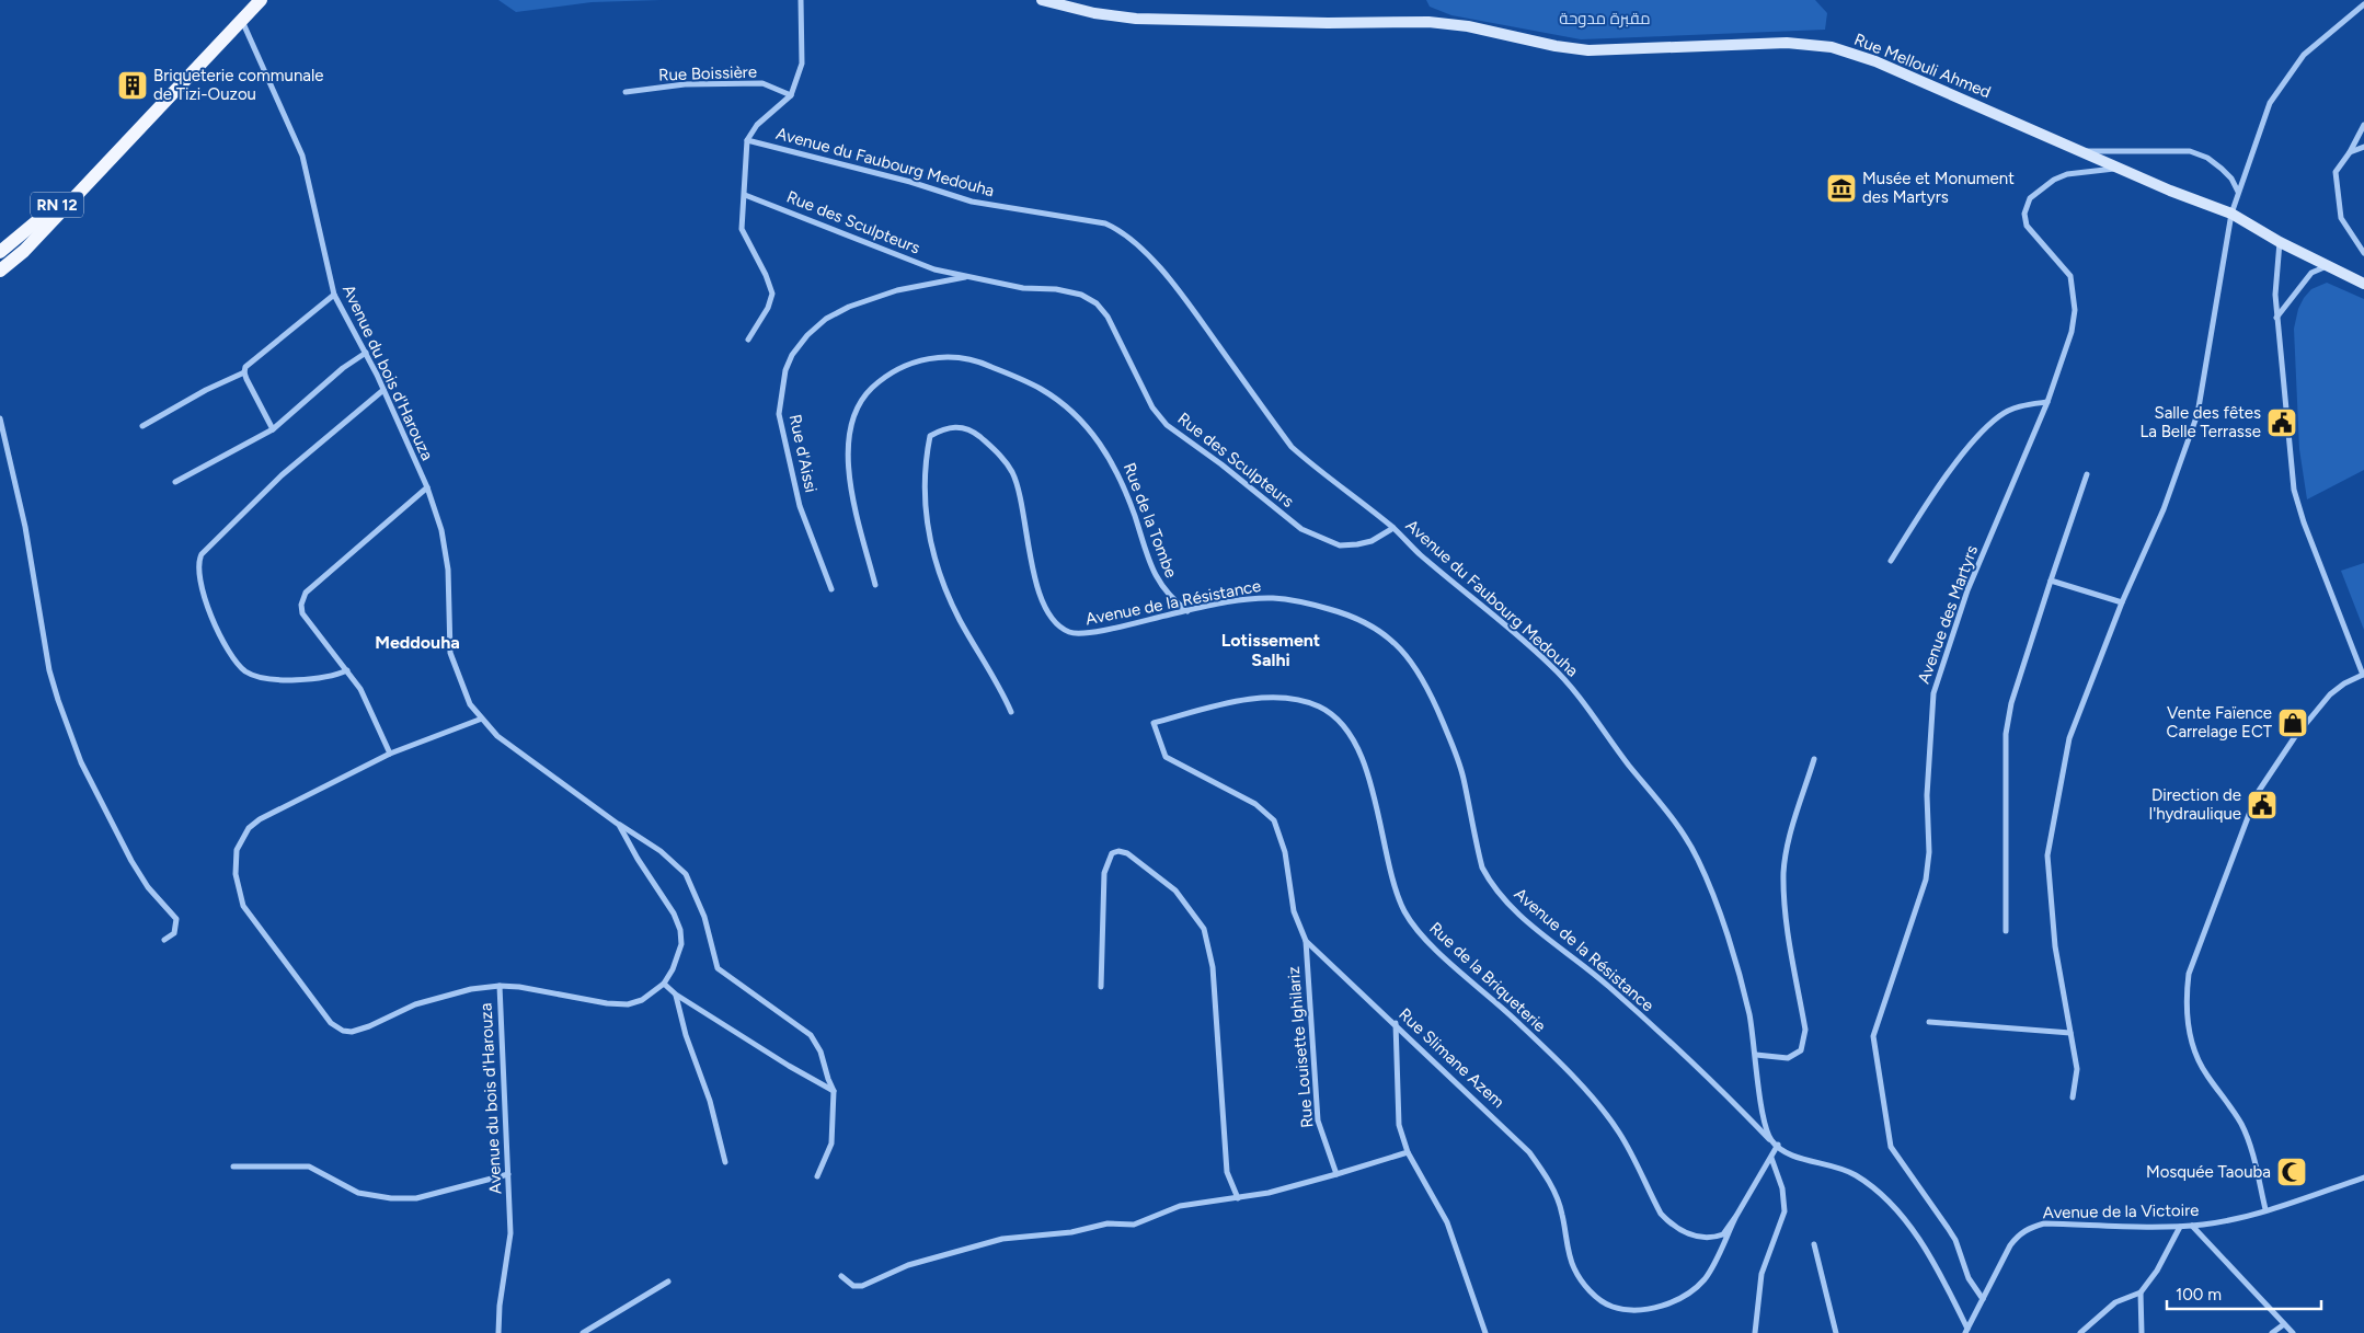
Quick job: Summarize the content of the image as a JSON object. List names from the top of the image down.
{
  "streets": {
    "main road": ["RN 12"],
    "street": [
      "Rue Mellouli Ahmed",
      "Rue Boissière",
      "Avenue du Faubourg Medouha",
      "Rue des Sculpteurs",
      "Avenue du bois d'Harouza",
      "Rue d'Aissi",
      "Rue de la Tombe",
      "Avenue de la Résistance",
      "Avenue des Martyrs",
      "Rue de la Briqueterie",
      "Rue Louisette Ighilariz",
      "Rue Slimane Azem",
      "Avenue de la Victoire"
    ]
  },
  "crossings": [
    ["Rue Mellouli Ahmed", "Avenue des Martyrs"],
    ["Avenue du Faubourg Medouha", "Rue des Sculpteurs"],
    ["Avenue du Faubourg Medouha", "Avenue de la Résistance"],
    ["Avenue du Faubourg Medouha", "Rue de la Briqueterie"],
    ["RN 12", "Avenue du bois d'Harouza"],
    ["Rue des Sculpteurs", "Rue d'Aissi"],
    ["Rue de la Tombe", "Avenue de la Résistance"],
    ["Avenue de la Résistance", "Rue de la Briqueterie"],
    ["Avenue des Martyrs", "Avenue de la Victoire"],
    ["Rue de la Briqueterie", "Rue Slimane Azem"],
    ["Rue Louisette Ighilariz", "Rue Slimane Azem"]
  ],
  "districts": ["Lotissement Salhi", "Meddouha"],
  "parks": ["مقبرة مدوحة"],
  "places": {
    "building": ["Briqueterie communale de Tizi-Ouzou"],
    "museum": ["Musée et Monument des Martyrs"],
    "public building": ["Salle des fêtes La Belle Terrasse", "Direction de l'hydraulique"],
    "shop": ["Vente Faïence Carrelage ECT"],
    "mosque": ["Mosquée Taouba"]
  },
  "scale_bar": "100 m"
}
